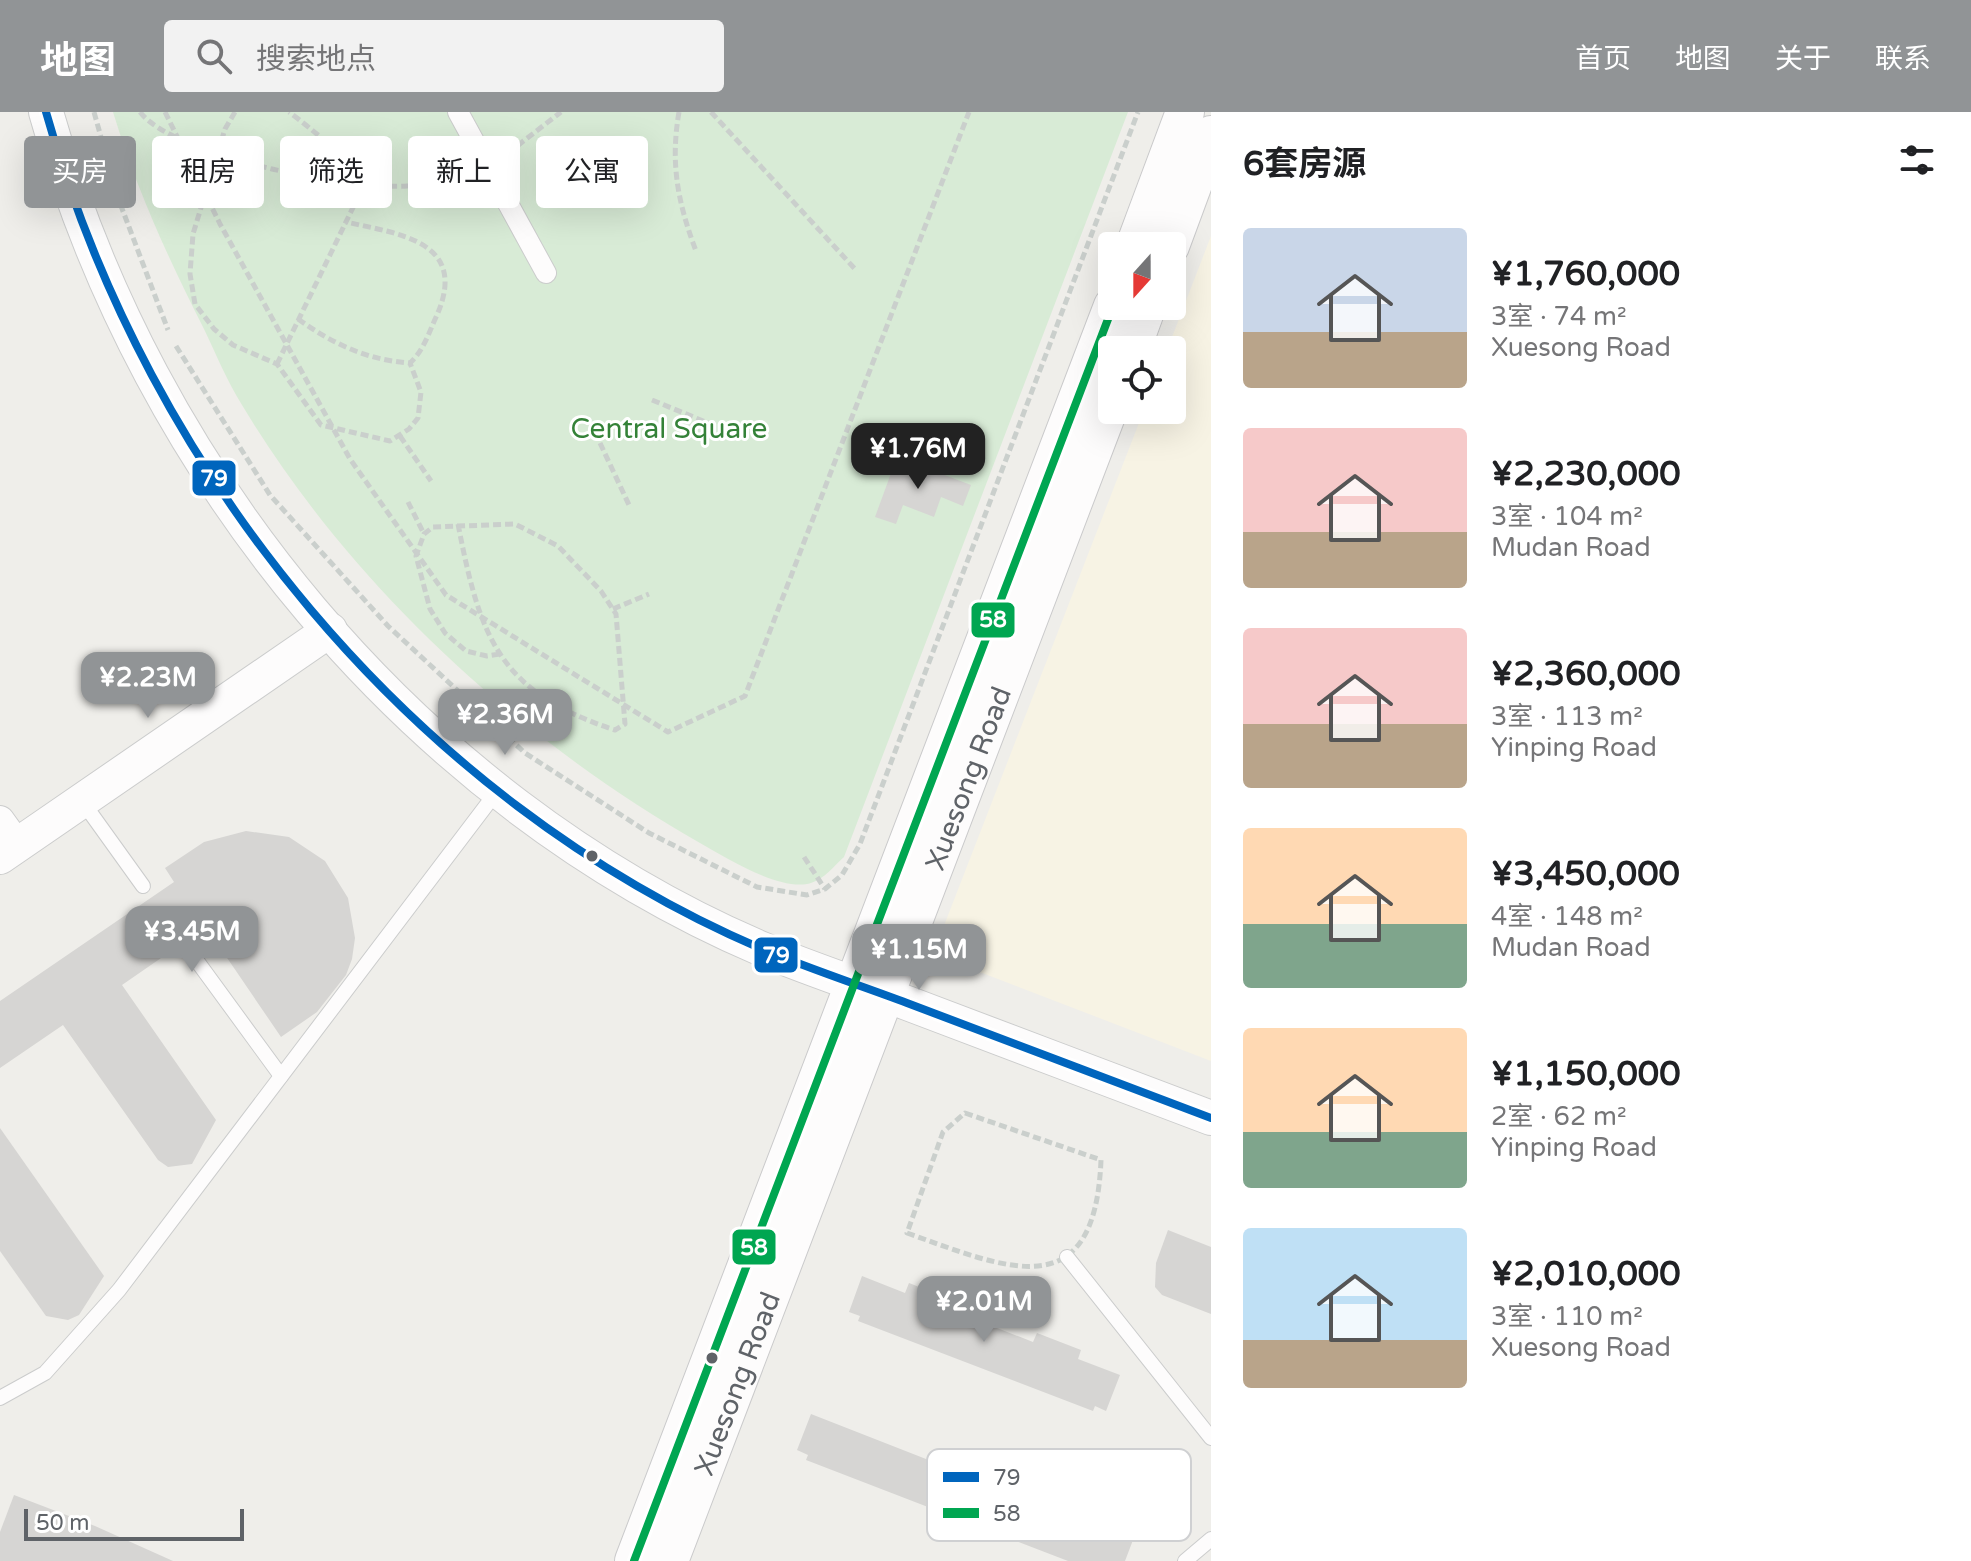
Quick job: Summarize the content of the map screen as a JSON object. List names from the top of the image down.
{
  "streets": {
    "main road": ["Xuesong Road"]
  },
  "parks": ["Central Square"],
  "lines": ["transit line 79", "transit line 58"],
  "legend": ["79", "58"],
  "scale_bar": "50 m",
  "north": "bottom",
  "page": {
    "header": "地图",
    "search": "搜索地点",
    "nav": [
      "首页",
      "地图",
      "关于",
      "联系"
    ],
    "heading": "6套房源",
    "chip": [
      "买房",
      "租房",
      "筛选",
      "新上",
      "公寓"
    ],
    "list": [
      {
        "name": "¥1,760,000",
        "note": "3室 · 74 m² · Xuesong Road"
      },
      {
        "name": "¥2,230,000",
        "note": "3室 · 104 m² · Mudan Road"
      },
      {
        "name": "¥2,360,000",
        "note": "3室 · 113 m² · Yinping Road"
      },
      {
        "name": "¥3,450,000",
        "note": "4室 · 148 m² · Mudan Road"
      },
      {
        "name": "¥1,150,000",
        "note": "2室 · 62 m² · Yinping Road"
      },
      {
        "name": "¥2,010,000",
        "note": "3室 · 110 m² · Xuesong Road"
      }
    ],
    "price": [
      "¥1.76M",
      "¥2.23M",
      "¥2.36M",
      "¥3.45M",
      "¥1.15M",
      "¥2.01M"
    ],
    "scale": "50 m"
  }
}
